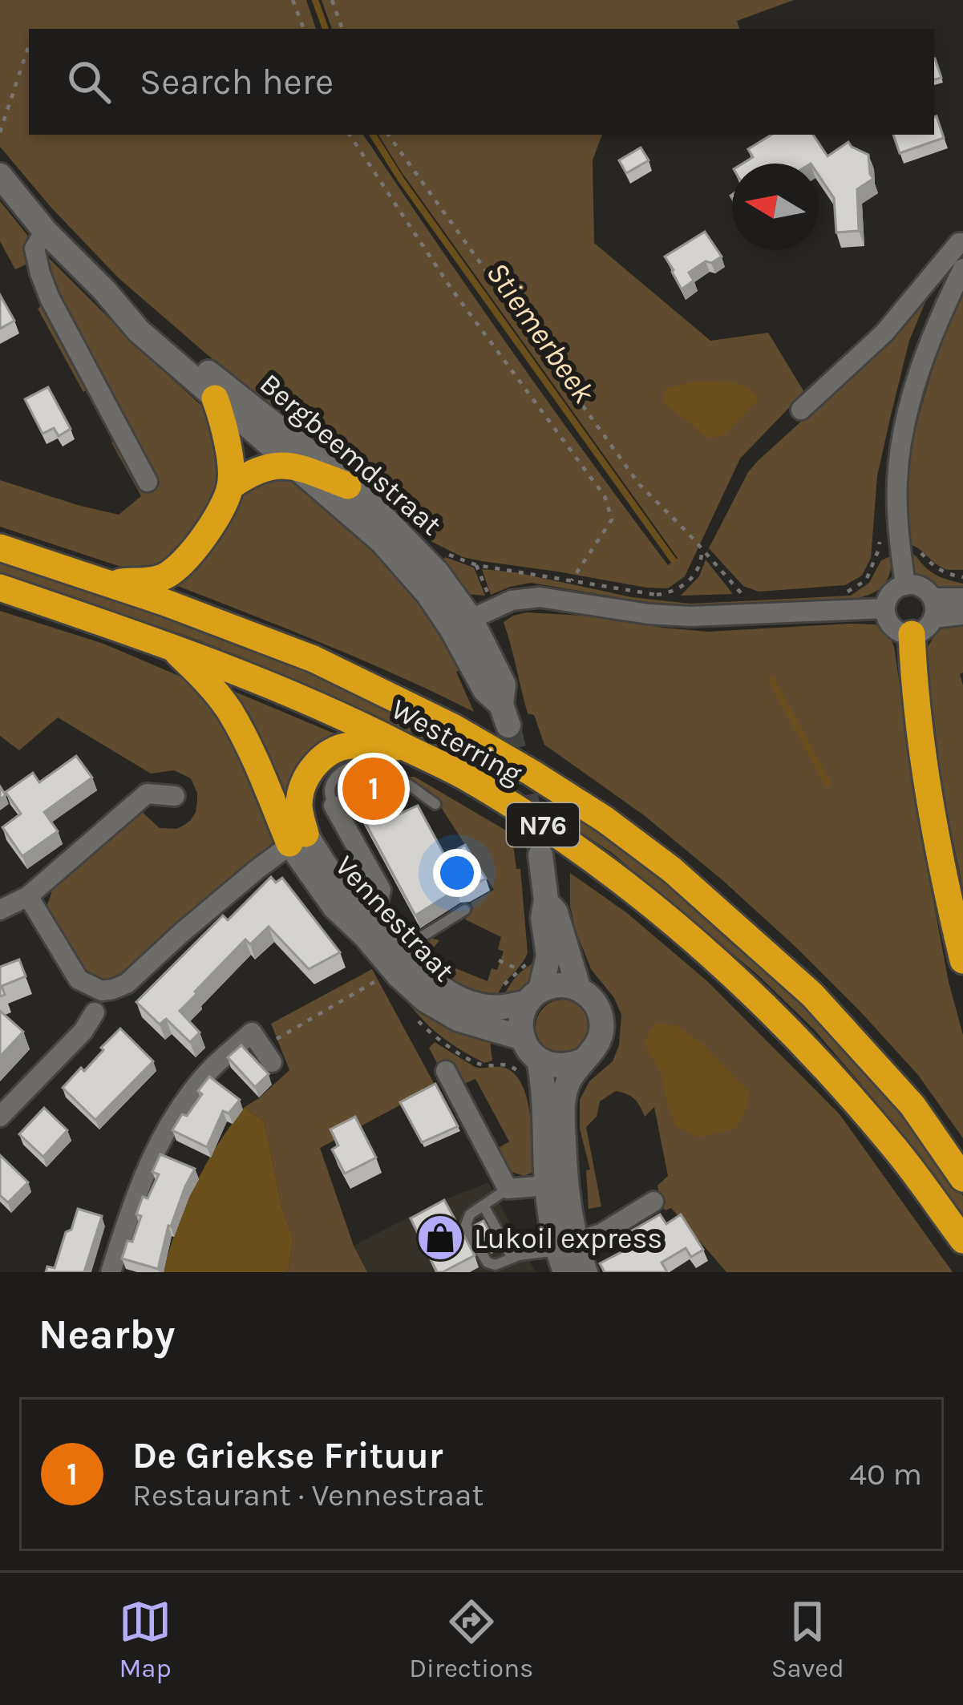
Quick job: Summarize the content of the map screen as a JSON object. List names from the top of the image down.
{
  "streets": {
    "highway": ["Westerring", "N76"],
    "street": ["Bergbeemdstraat", "Vennestraat"]
  },
  "water": ["Stiemerbeek"],
  "places": {
    "shop": ["Lukoil express"]
  },
  "north": "left",
  "page": {
    "search": "Search here",
    "pins": "1",
    "heading": "Nearby",
    "list": [
      {
        "mark": "1",
        "name": "De Griekse Frituur",
        "note": "Restaurant · Vennestraat",
        "value": "40 m"
      }
    ],
    "nav": ["Map", "Directions", "Saved"]
  }
}
